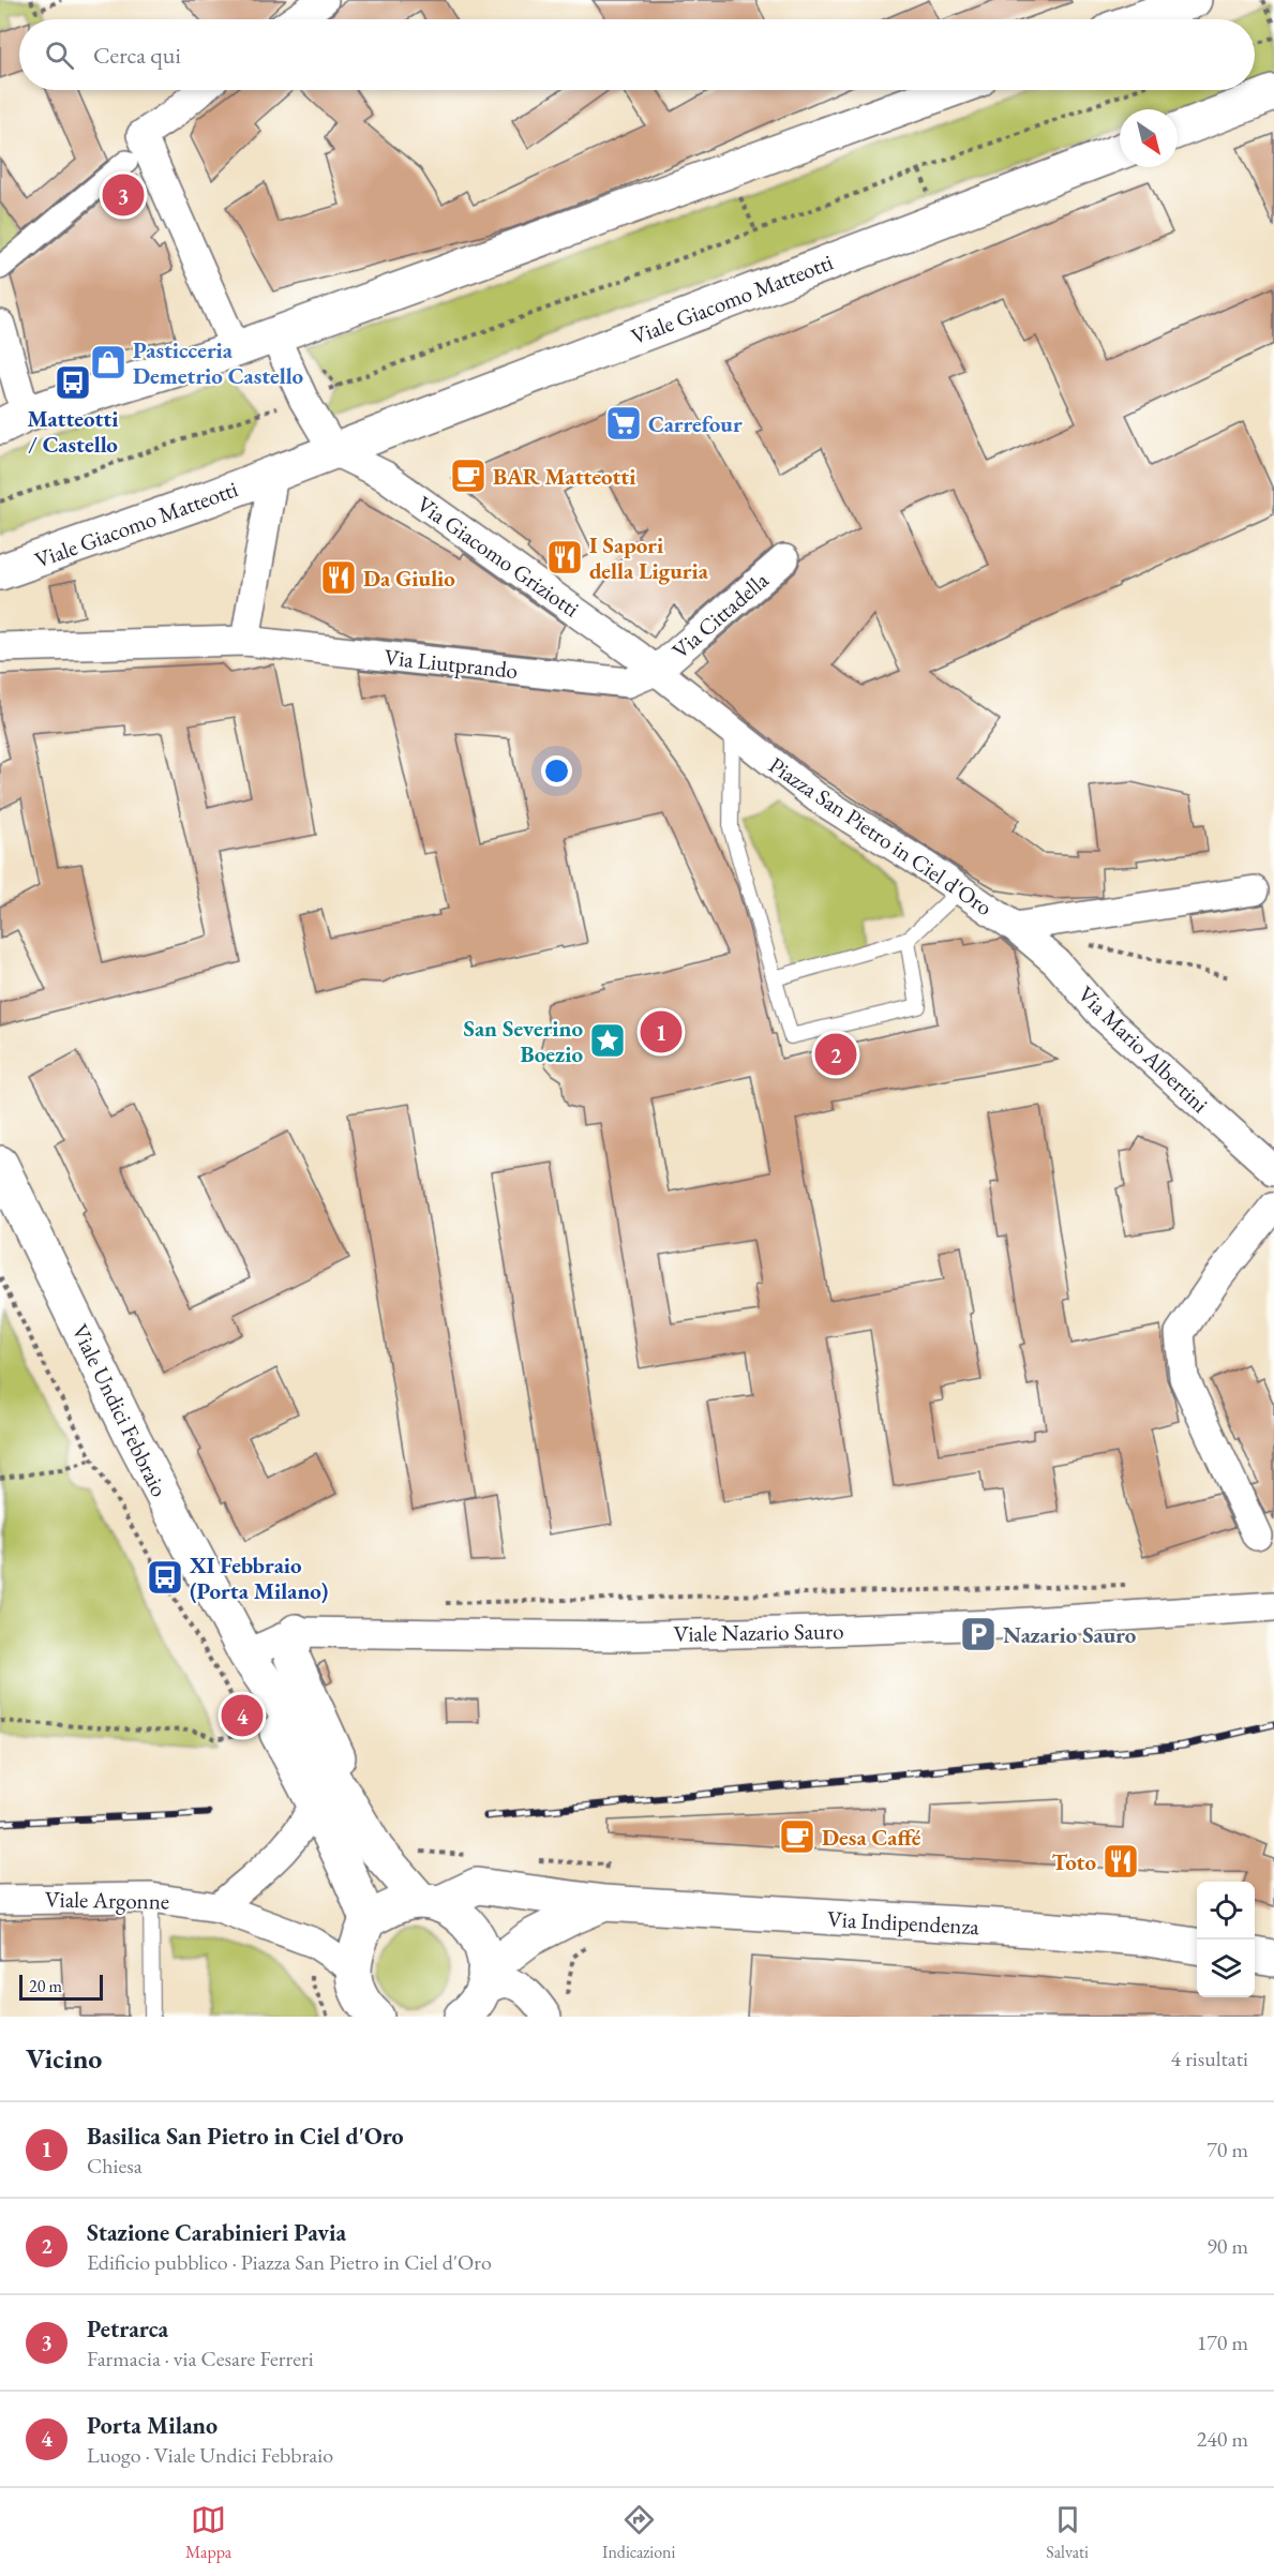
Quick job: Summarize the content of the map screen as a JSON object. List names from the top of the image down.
{
  "streets": {
    "street": [
      "Viale Giacomo Matteotti",
      "Via Giacomo Griziotti",
      "Via Cittadella",
      "Via Liutprando",
      "Piazza San Pietro in Ciel d'Oro",
      "Via Mario Albertini",
      "Viale Undici Febbraio",
      "Viale Nazario Sauro",
      "Viale Argonne",
      "Via Indipendenza"
    ]
  },
  "crossings": [
    ["Viale Giacomo Matteotti", "Via Giacomo Griziotti"],
    ["Viale Giacomo Matteotti", "Via Liutprando"],
    ["Via Giacomo Griziotti", "Via Cittadella"],
    ["Via Giacomo Griziotti", "Via Liutprando"],
    ["Via Giacomo Griziotti", "Piazza San Pietro in Ciel d'Oro"],
    ["Via Cittadella", "Via Liutprando"],
    ["Via Cittadella", "Piazza San Pietro in Ciel d'Oro"],
    ["Via Liutprando", "Piazza San Pietro in Ciel d'Oro"],
    ["Piazza San Pietro in Ciel d'Oro", "Via Mario Albertini"],
    ["Viale Undici Febbraio", "Viale Nazario Sauro"],
    ["Viale Undici Febbraio", "Via Indipendenza"]
  ],
  "places": {
    "shop": ["Pasticceria Demetrio Castello"],
    "bus stop": ["Matteotti / Castello", "XI Febbraio (Porta Milano)"],
    "supermarket": ["Carrefour"],
    "cafe": ["BAR Matteotti", "Desa Caffé"],
    "restaurant": ["I Sapori della Liguria", "Da Giulio", "Toto"],
    "place": ["San Severino Boezio"],
    "parking": ["Nazario Sauro"]
  },
  "scale_bar": "20 m",
  "north": "bottom right",
  "page": {
    "search": "Cerca qui",
    "pins": [
      "3",
      "1",
      "2",
      "4"
    ],
    "scale": "20 m",
    "heading": ["Vicino", "4 risultati"],
    "list": [
      {
        "mark": "1",
        "name": "Basilica San Pietro in Ciel d'Oro",
        "note": "Chiesa",
        "value": "70 m"
      },
      {
        "mark": "2",
        "name": "Stazione Carabinieri Pavia",
        "note": "Edificio pubblico · Piazza San Pietro in Ciel d'Oro",
        "value": "90 m"
      },
      {
        "mark": "3",
        "name": "Petrarca",
        "note": "Farmacia · via Cesare Ferreri",
        "value": "170 m"
      },
      {
        "mark": "4",
        "name": "Porta Milano",
        "note": "Luogo · Viale Undici Febbraio",
        "value": "240 m"
      }
    ],
    "nav": ["Mappa", "Indicazioni", "Salvati"]
  }
}
